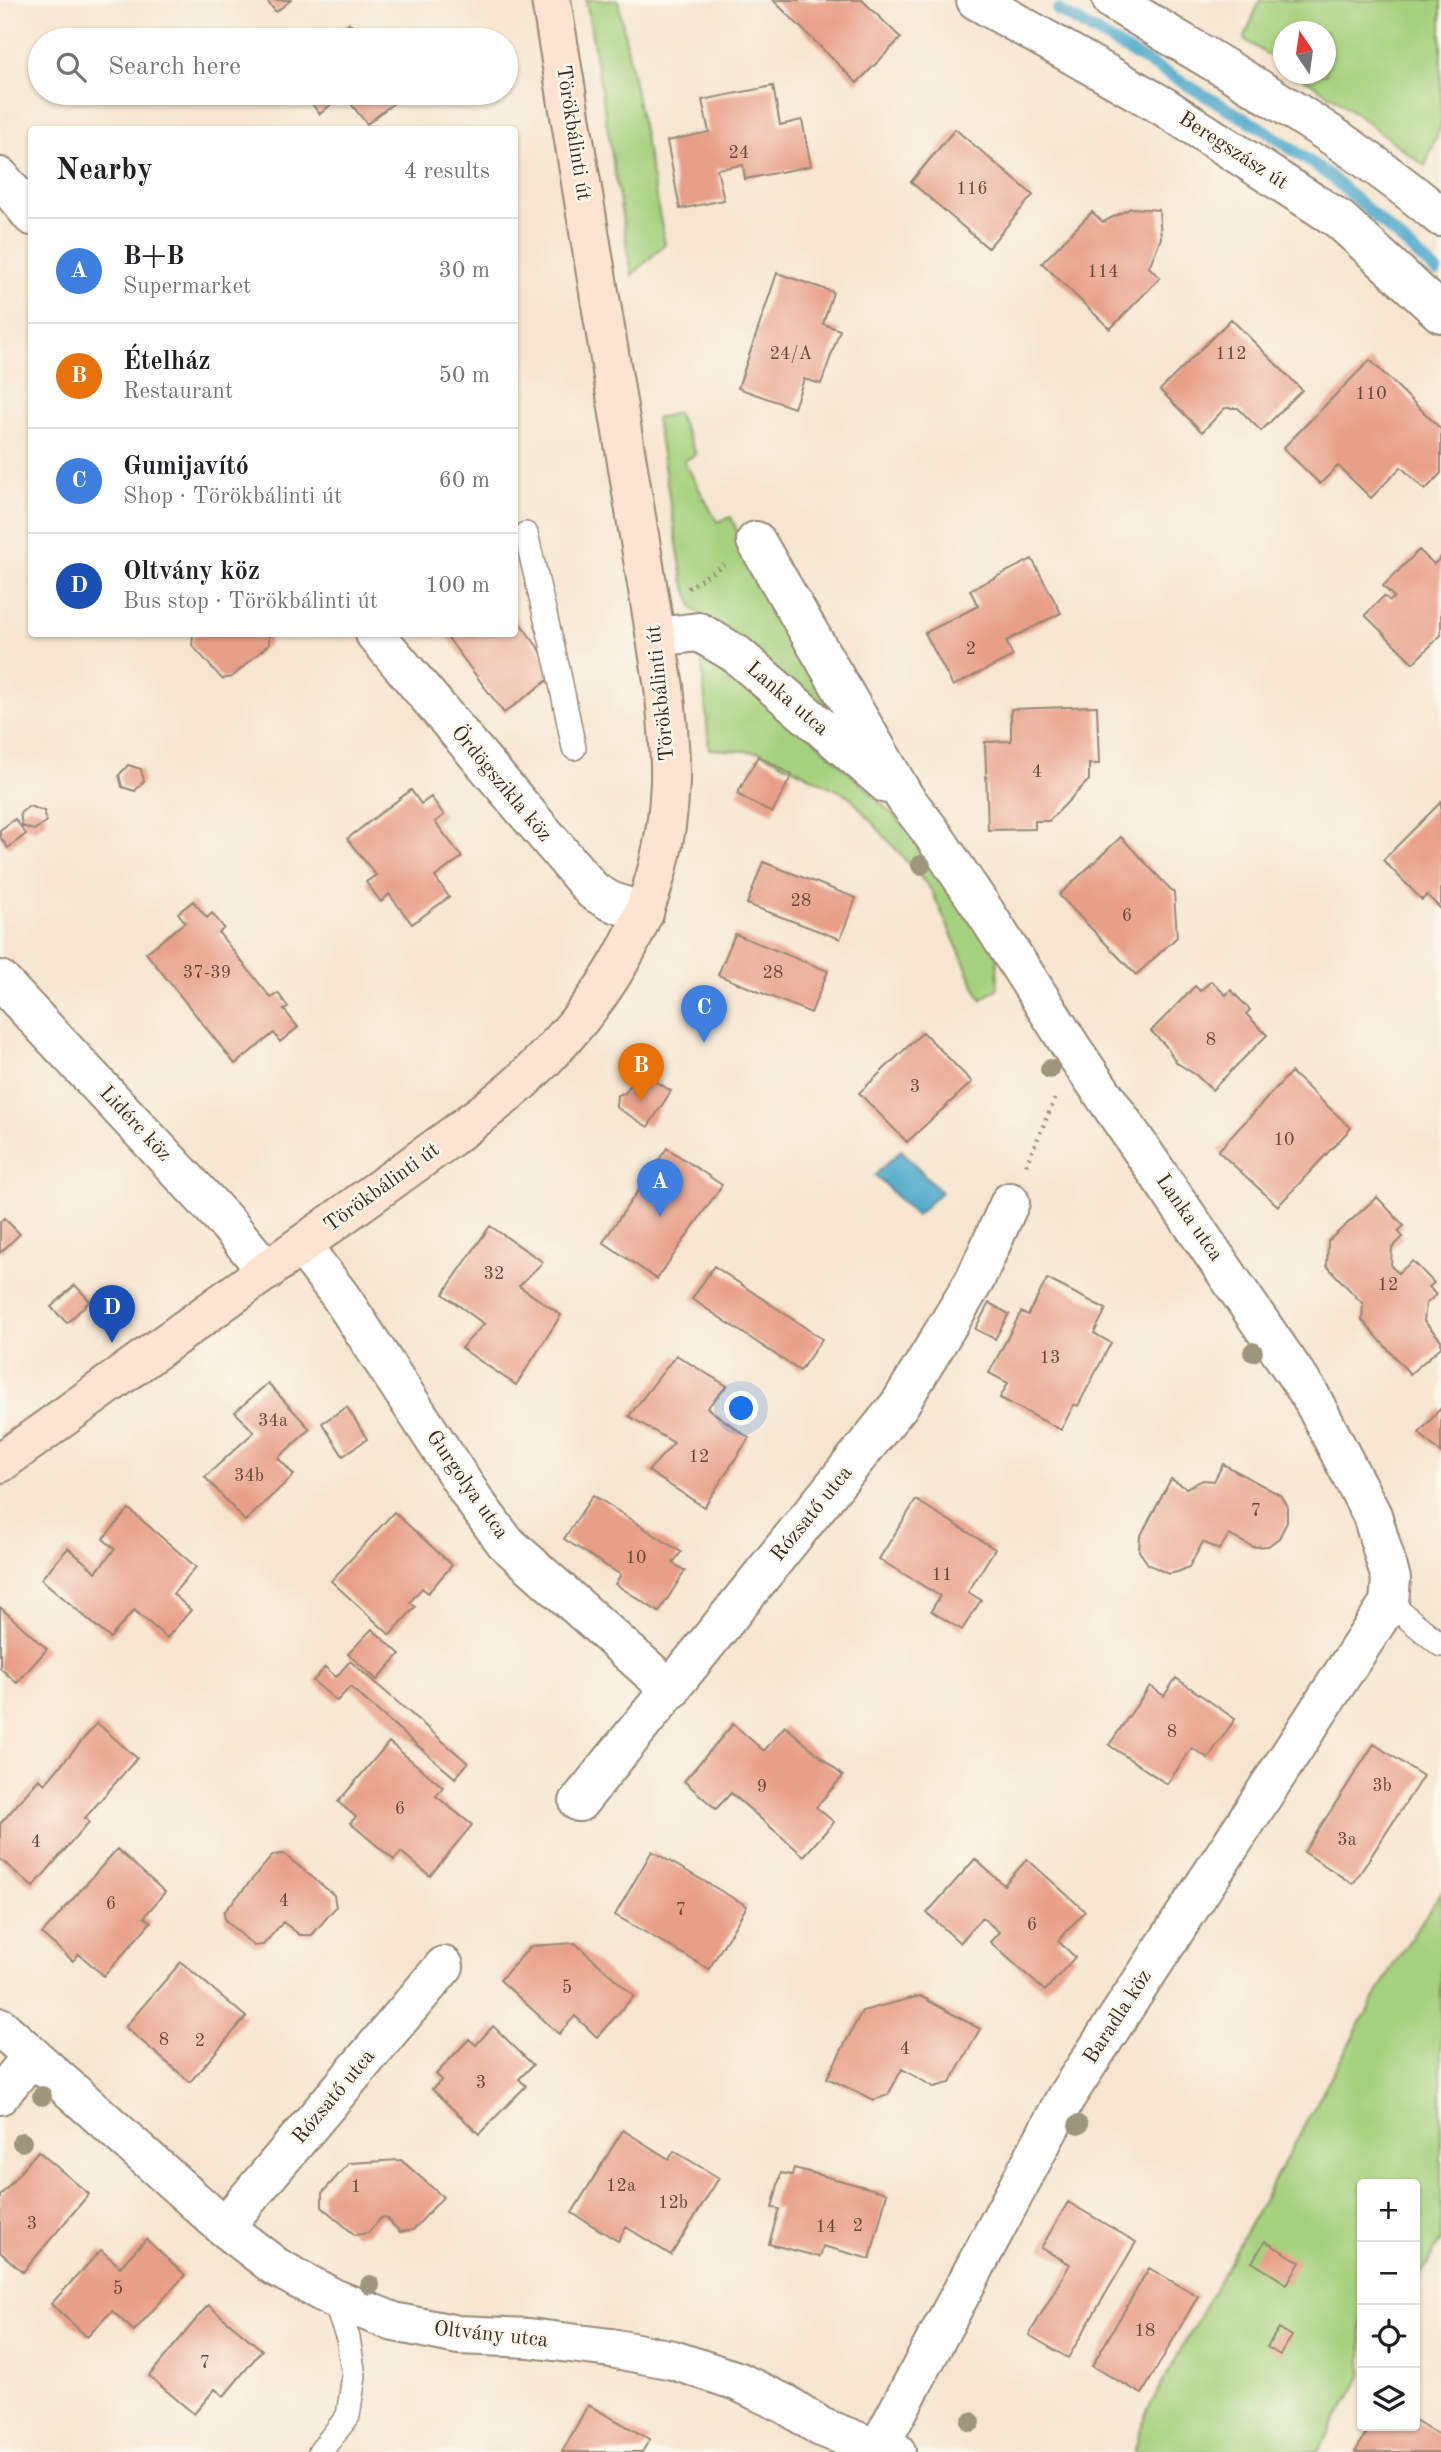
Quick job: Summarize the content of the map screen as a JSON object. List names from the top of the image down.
{
  "streets": {
    "street": [
      "Törökbálinti út",
      "Beregszász út",
      "Lanka utca",
      "Ördögszikla köz",
      "Lidérc köz",
      "Gurgolya utca",
      "Rózsatő utca",
      "Baradla köz",
      "Oltvány utca"
    ]
  },
  "crossings": [
    ["Törökbálinti út", "Lanka utca"],
    ["Törökbálinti út", "Ördögszikla köz"],
    ["Törökbálinti út", "Lidérc köz"],
    ["Törökbálinti út", "Gurgolya utca"],
    ["Lanka utca", "Baradla köz"],
    ["Gurgolya utca", "Rózsatő utca"],
    ["Rózsatő utca", "Oltvány utca"],
    ["Baradla köz", "Oltvány utca"]
  ],
  "house_numbers": [
    "24",
    "116",
    "114",
    "24/A",
    "112",
    "110",
    "2",
    "4",
    "28",
    "6",
    "37-39",
    "28",
    "8",
    "3",
    "10",
    "32",
    "12",
    "13",
    "34a",
    "12",
    "34b",
    "7",
    "10",
    "11",
    "8",
    "3b",
    "9",
    "6",
    "3a",
    "4",
    "4",
    "6",
    "7",
    "6",
    "5",
    "8",
    "2",
    "4",
    "3",
    "12a",
    "1",
    "12b",
    "3",
    "2",
    "14",
    "5",
    "18",
    "7"
  ],
  "north": "top",
  "page": {
    "search": "Search here",
    "heading": ["Nearby", "4 results"],
    "list": [
      {
        "mark": "A",
        "name": "B+B",
        "note": "Supermarket",
        "value": "30 m"
      },
      {
        "mark": "B",
        "name": "Ételház",
        "note": "Restaurant",
        "value": "50 m"
      },
      {
        "mark": "C",
        "name": "Gumijavító",
        "note": "Shop · Törökbálinti út",
        "value": "60 m"
      },
      {
        "mark": "D",
        "name": "Oltvány köz",
        "note": "Bus stop · Törökbálinti út",
        "value": "100 m"
      }
    ],
    "pins": [
      "C",
      "B",
      "A",
      "D"
    ],
    "map_buttons": ["+", "−"]
  }
}
